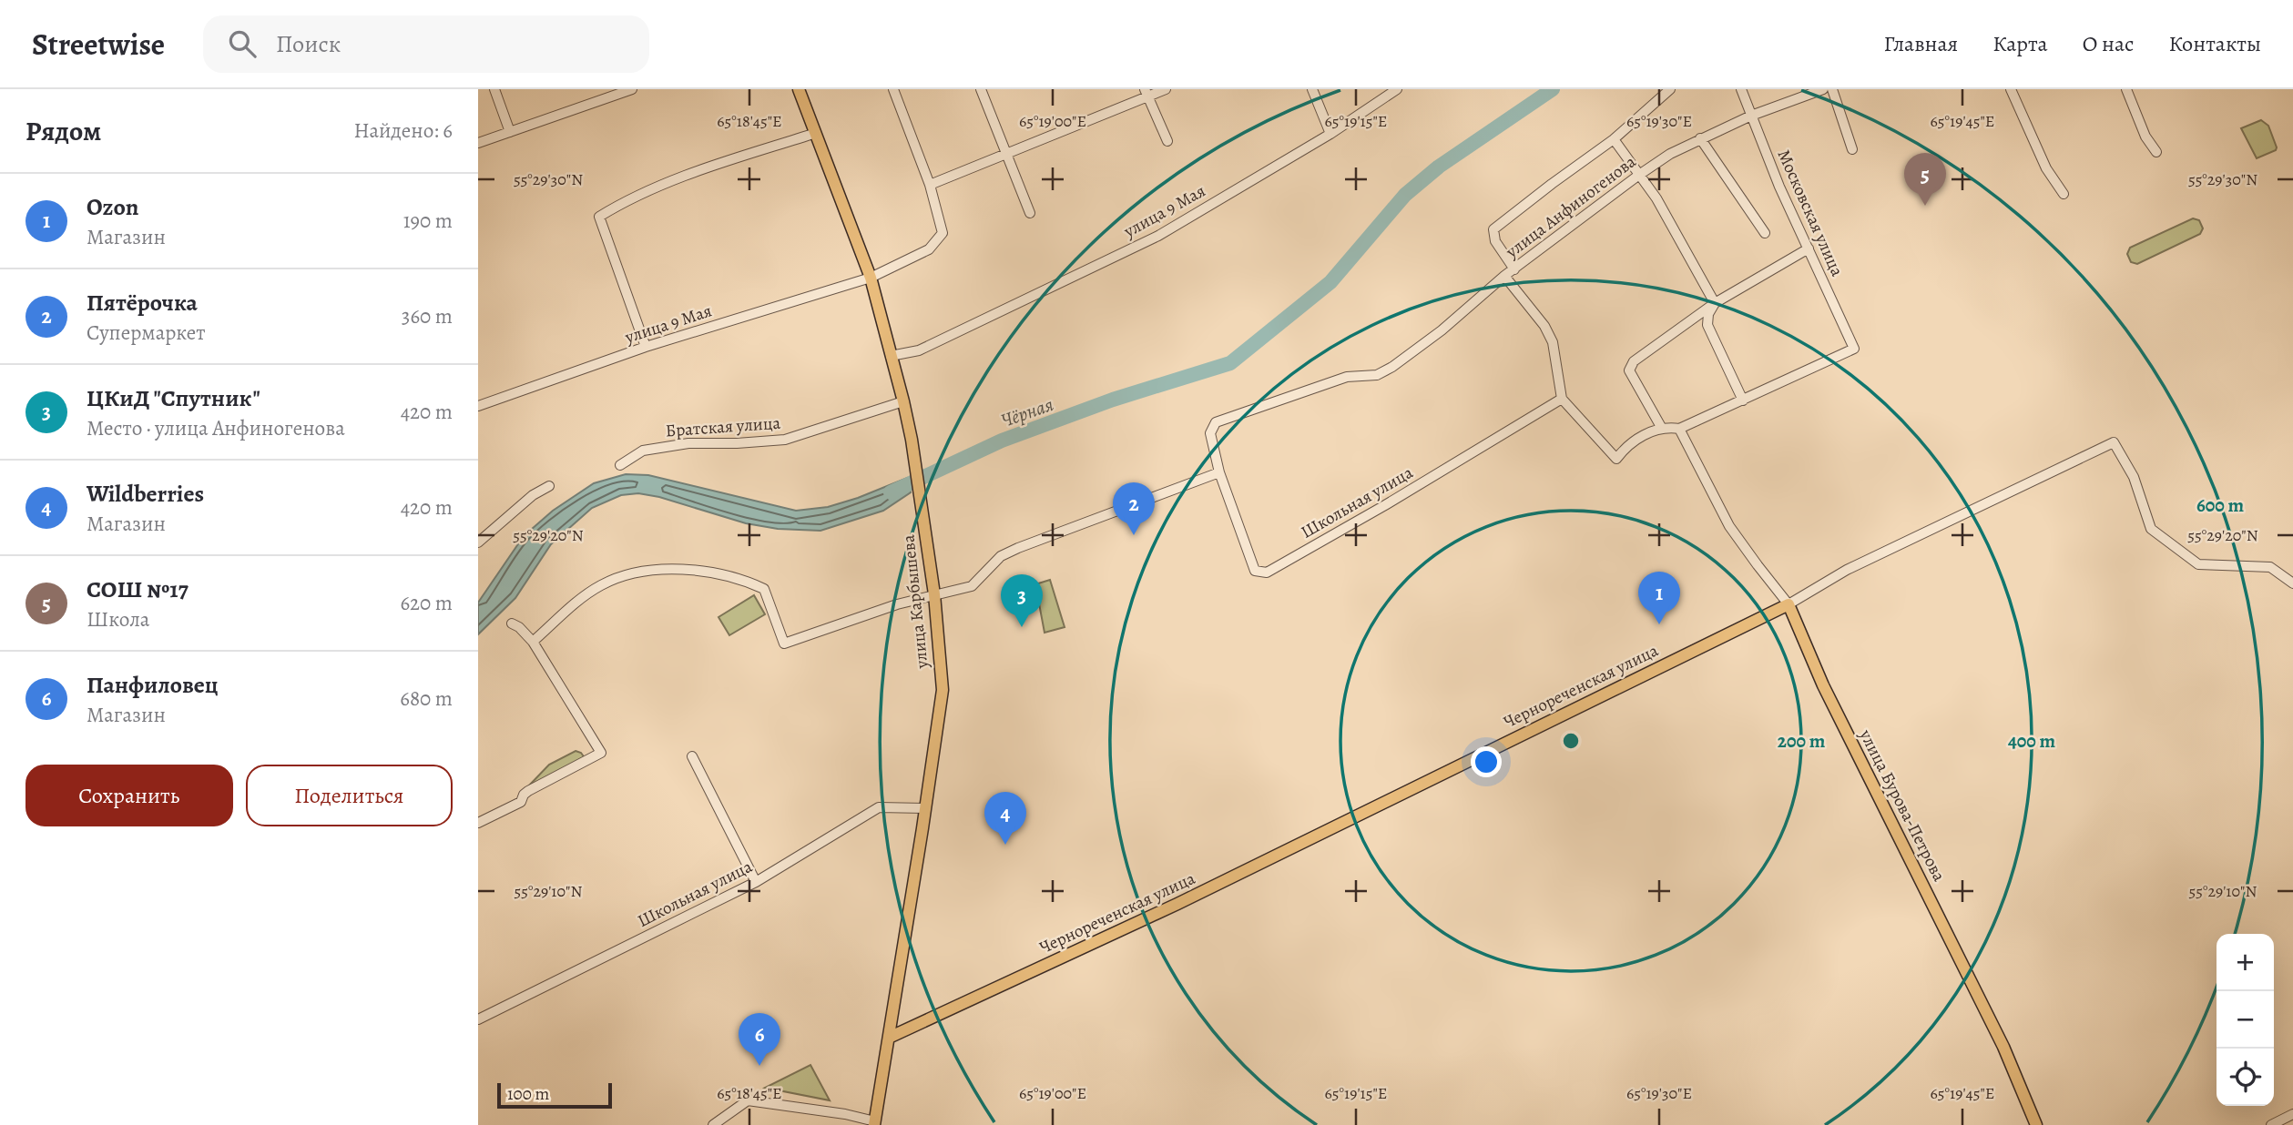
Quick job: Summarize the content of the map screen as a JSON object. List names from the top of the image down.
{
  "streets": {
    "main road": ["улица Карбышева", "Чернореченская улица", "улица Бурова-Петрова"],
    "street": [
      "улица Анфиногенова",
      "улица 9 Мая",
      "Московская улица",
      "Братская улица",
      "Школьная улица"
    ]
  },
  "crossings": [
    ["улица Анфиногенова", "Московская улица"],
    ["улица Анфиногенова", "Школьная улица"],
    ["улица 9 Мая", "улица Карбышева"],
    ["Братская улица", "улица Карбышева"],
    ["Школьная улица", "улица Карбышева"],
    ["улица Карбышева", "Чернореченская улица"],
    ["Чернореченская улица", "улица Бурова-Петрова"]
  ],
  "water": ["Чёрная"],
  "scale_bar": "100 m",
  "page": {
    "header": "Streetwise",
    "search": "Поиск",
    "nav": [
      "Главная",
      "Карта",
      "О нас",
      "Контакты"
    ],
    "heading": ["Рядом", "Найдено: 6"],
    "pins": [
      "5",
      "2",
      "1",
      "3",
      "4",
      "6"
    ],
    "list": [
      {
        "mark": "1",
        "name": "Ozon",
        "note": "Магазин",
        "value": "190 m"
      },
      {
        "mark": "2",
        "name": "Пятёрочка",
        "note": "Супермаркет",
        "value": "360 m"
      },
      {
        "mark": "3",
        "name": "ЦКиД \"Спутник\"",
        "note": "Место · улица Анфиногенова",
        "value": "420 m"
      },
      {
        "mark": "4",
        "name": "Wildberries",
        "note": "Магазин",
        "value": "420 m"
      },
      {
        "mark": "5",
        "name": "СОШ №17",
        "note": "Школа",
        "value": "620 m"
      },
      {
        "mark": "6",
        "name": "Панфиловец",
        "note": "Магазин",
        "value": "680 m"
      }
    ],
    "buttons": ["Сохранить", "Поделиться"],
    "map_buttons": ["+", "−"],
    "scale": "100 m"
  },
  "coordinates": [
    "65°18'45\"E",
    "65°19'00\"E",
    "65°19'15\"E",
    "65°19'30\"E",
    "65°19'45\"E",
    "55°29'30\"N",
    "55°29'20\"N",
    "55°29'10\"N"
  ],
  "rings": ["600 m", "200 m", "400 m"]
}
